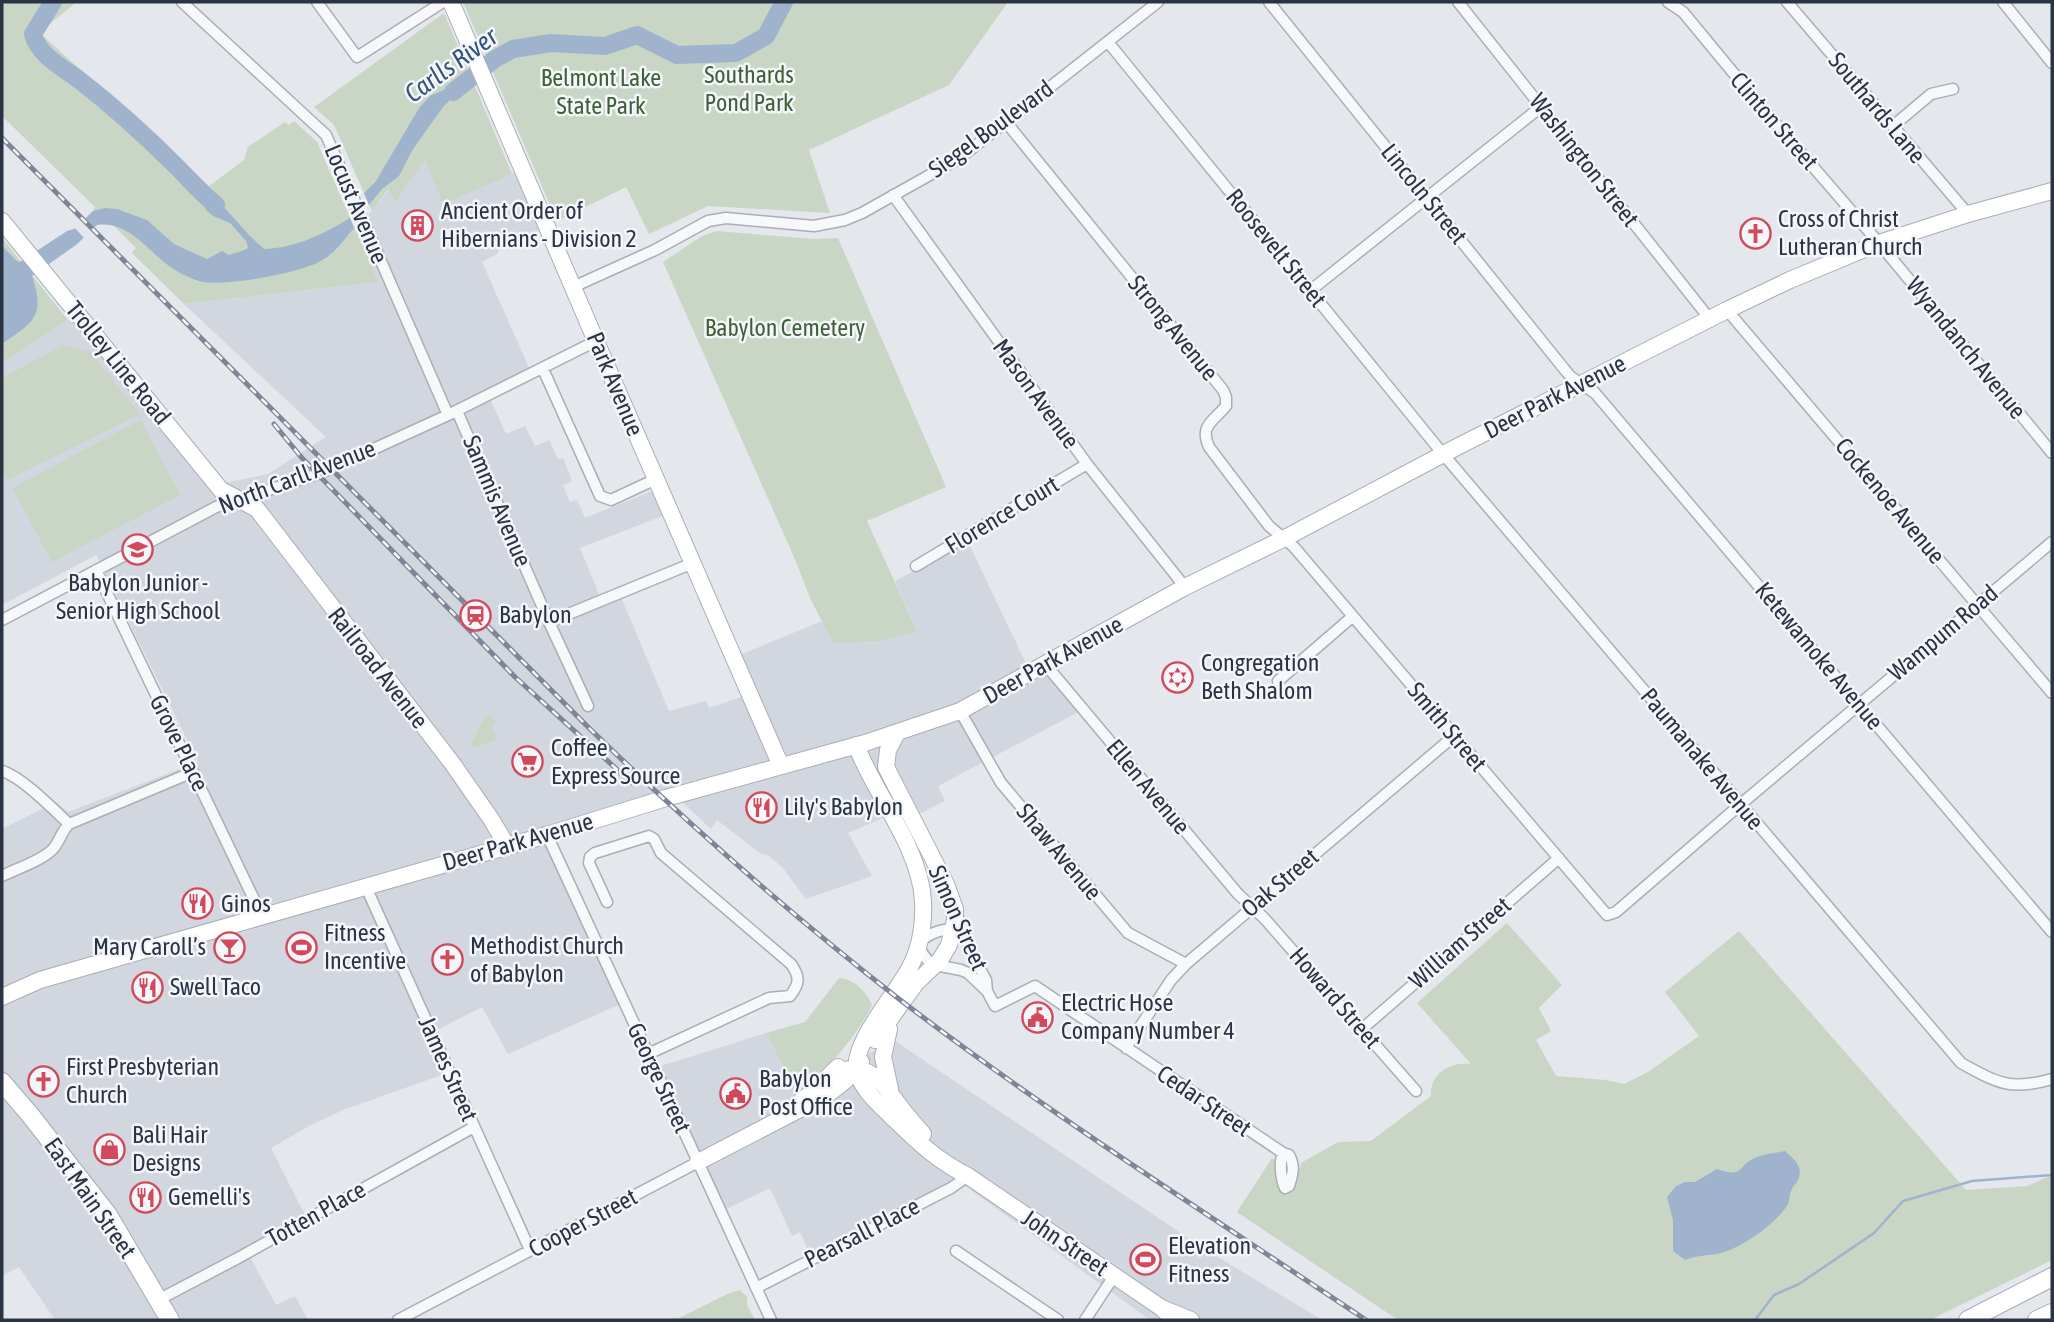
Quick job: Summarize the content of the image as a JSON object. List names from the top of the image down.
{
  "streets": {
    "main road": [
      "Trolley Line Road",
      "Park Avenue",
      "Deer Park Avenue",
      "Railroad Avenue",
      "Simon Street",
      "East Main Street",
      "Cooper Street",
      "John Street"
    ],
    "street": [
      "Southards Lane",
      "Clinton Street",
      "Siegel Boulevard",
      "Washington Street",
      "Lincoln Street",
      "Locust Avenue",
      "Roosevelt Street",
      "Strong Avenue",
      "Wyandanch Avenue",
      "Mason Avenue",
      "North Carll Avenue",
      "Sammis Avenue",
      "Cockenoe Avenue",
      "Florence Court",
      "Wampum Road",
      "Ketewamoke Avenue",
      "Smith Street",
      "Grove Place",
      "Paumanake Avenue",
      "Ellen Avenue",
      "Shaw Avenue",
      "Oak Street",
      "William Street",
      "Howard Street",
      "James Street",
      "George Street",
      "Cedar Street",
      "Totten Place",
      "Pearsall Place"
    ]
  },
  "crossings": [
    ["Southards Lane", "Deer Park Avenue"],
    ["Clinton Street", "Wyandanch Avenue"],
    ["Clinton Street", "Deer Park Avenue"],
    ["Siegel Boulevard", "Roosevelt Street"],
    ["Siegel Boulevard", "Strong Avenue"],
    ["Siegel Boulevard", "Park Avenue"],
    ["Siegel Boulevard", "Mason Avenue"],
    ["Washington Street", "Deer Park Avenue"],
    ["Lincoln Street", "Deer Park Avenue"],
    ["Lincoln Street", "Ketewamoke Avenue"],
    ["Locust Avenue", "North Carll Avenue"],
    ["Locust Avenue", "Sammis Avenue"],
    ["Roosevelt Street", "Deer Park Avenue"],
    ["Roosevelt Street", "Paumanake Avenue"],
    ["Strong Avenue", "Deer Park Avenue"],
    ["Strong Avenue", "Smith Street"],
    ["Wyandanch Avenue", "Deer Park Avenue"],
    ["Trolley Line Road", "North Carll Avenue"],
    ["Trolley Line Road", "Railroad Avenue"],
    ["Park Avenue", "Deer Park Avenue"],
    ["Park Avenue", "North Carll Avenue"],
    ["Mason Avenue", "Deer Park Avenue"],
    ["Mason Avenue", "Florence Court"],
    ["Deer Park Avenue", "Cockenoe Avenue"],
    ["Deer Park Avenue", "Ketewamoke Avenue"],
    ["Deer Park Avenue", "Railroad Avenue"],
    ["Deer Park Avenue", "Smith Street"],
    ["Deer Park Avenue", "Grove Place"],
    ["Deer Park Avenue", "Paumanake Avenue"],
    ["Deer Park Avenue", "Ellen Avenue"],
    ["Deer Park Avenue", "Shaw Avenue"],
    ["Deer Park Avenue", "Simon Street"],
    ["Deer Park Avenue", "James Street"],
    ["Deer Park Avenue", "George Street"],
    ["North Carll Avenue", "Sammis Avenue"],
    ["North Carll Avenue", "Railroad Avenue"],
    ["North Carll Avenue", "Grove Place"],
    ["Cockenoe Avenue", "Wampum Road"],
    ["Wampum Road", "Ketewamoke Avenue"],
    ["Wampum Road", "Smith Street"],
    ["Wampum Road", "Paumanake Avenue"],
    ["Smith Street", "Oak Street"],
    ["Smith Street", "William Street"],
    ["Ellen Avenue", "Oak Street"],
    ["Ellen Avenue", "Howard Street"],
    ["Shaw Avenue", "Oak Street"],
    ["Oak Street", "Simon Street"],
    ["Oak Street", "Howard Street"],
    ["Oak Street", "Cedar Street"],
    ["Simon Street", "Cedar Street"],
    ["Simon Street", "Cooper Street"],
    ["William Street", "Howard Street"],
    ["James Street", "Totten Place"],
    ["James Street", "Cooper Street"],
    ["George Street", "Cooper Street"],
    ["George Street", "Pearsall Place"],
    ["East Main Street", "Totten Place"],
    ["Cooper Street", "John Street"],
    ["Pearsall Place", "John Street"]
  ],
  "water": ["Carlls River"],
  "parks": ["Southards Pond Park", "Belmont Lake State Park", "Babylon Cemetery"],
  "places": {
    "building": ["Ancient Order of Hibernians - Division 2"],
    "church": ["Cross of Christ Lutheran Church", "Methodist Church of Babylon", "First Presbyterian Church"],
    "school or university": ["Babylon Junior - Senior High School"],
    "station": ["Babylon"],
    "synagogue": ["Congregation Beth Shalom"],
    "supermarket": ["Coffee Express Source"],
    "restaurant": [
      "Lily's Babylon",
      "Ginos",
      "Swell Taco",
      "Gemelli's"
    ],
    "bar": ["Mary Caroll’s"],
    "sports": ["Fitness Incentive", "Elevation Fitness"],
    "public building": ["Electric Hose Company Number 4", "Babylon Post Office"],
    "shop": ["Bali Hair Designs"]
  }
}
